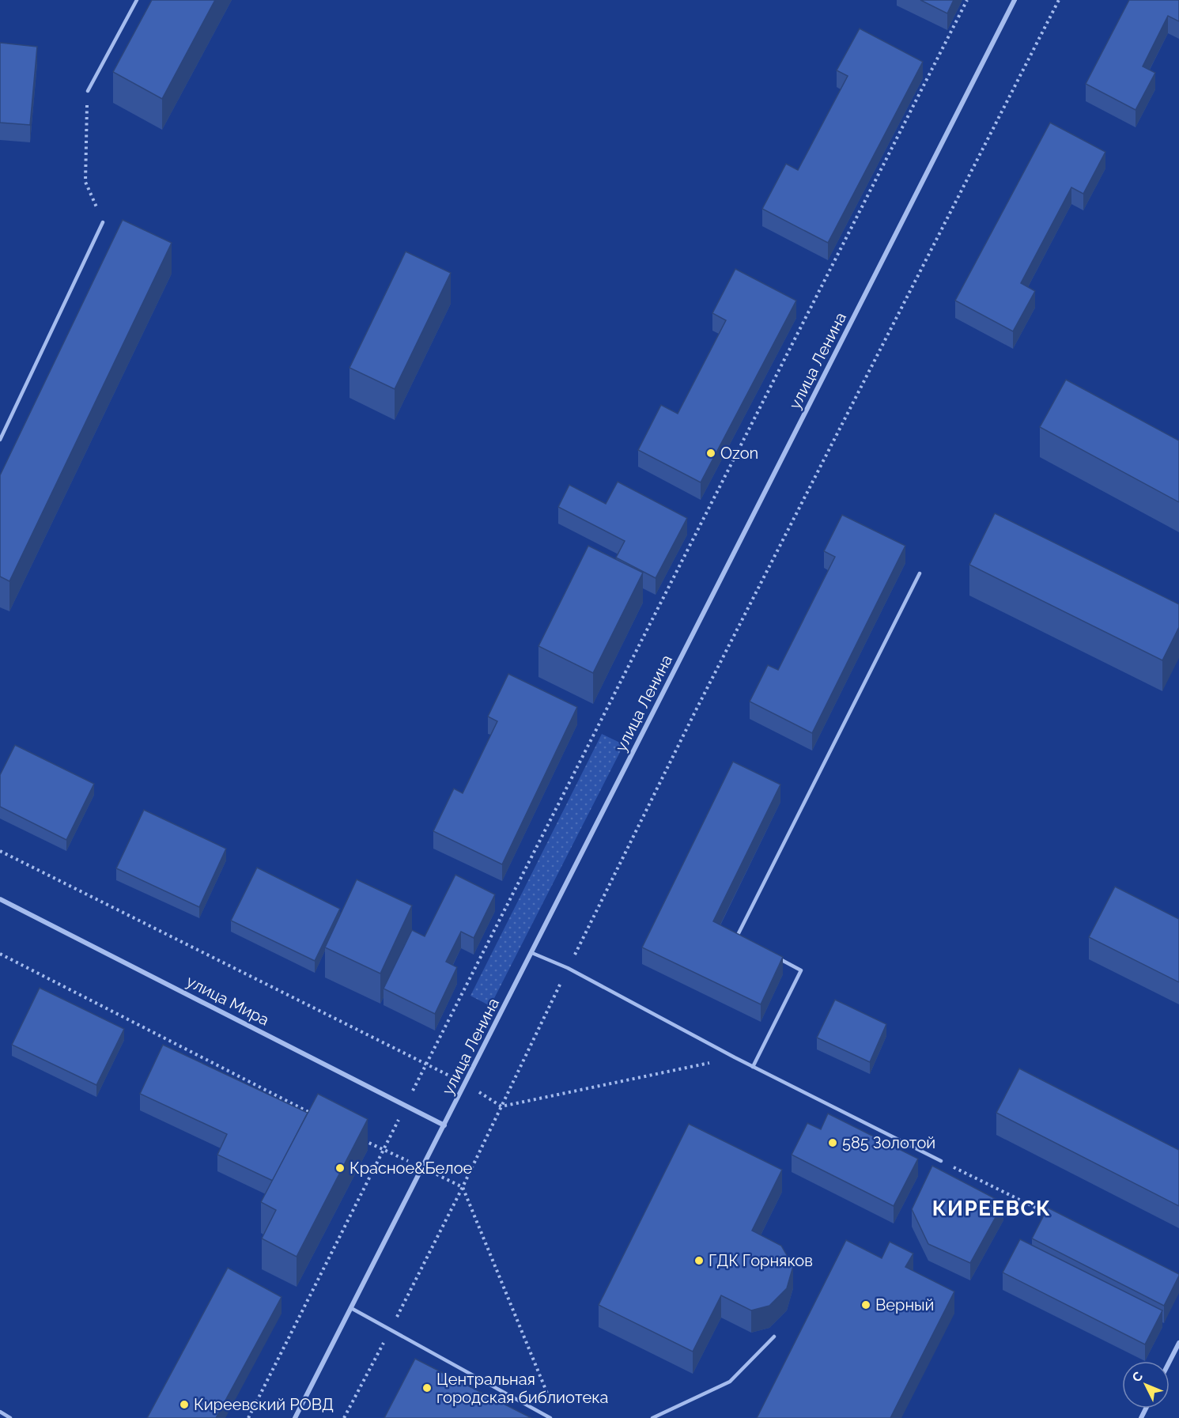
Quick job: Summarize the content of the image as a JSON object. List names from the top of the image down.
{
  "streets": {
    "street": ["улица Ленина", "улица Мира"]
  },
  "crossings": [
    ["улица Ленина", "улица Мира"]
  ],
  "districts": ["КИРЕЕВСК"],
  "places": [
    "Ozon",
    "585 Золотой",
    "Красное&Белое",
    "ГДК Горняков",
    "Верный",
    "Центральная городская библиотека",
    "Киреевский РОВД"
  ],
  "north": "top left"
}
